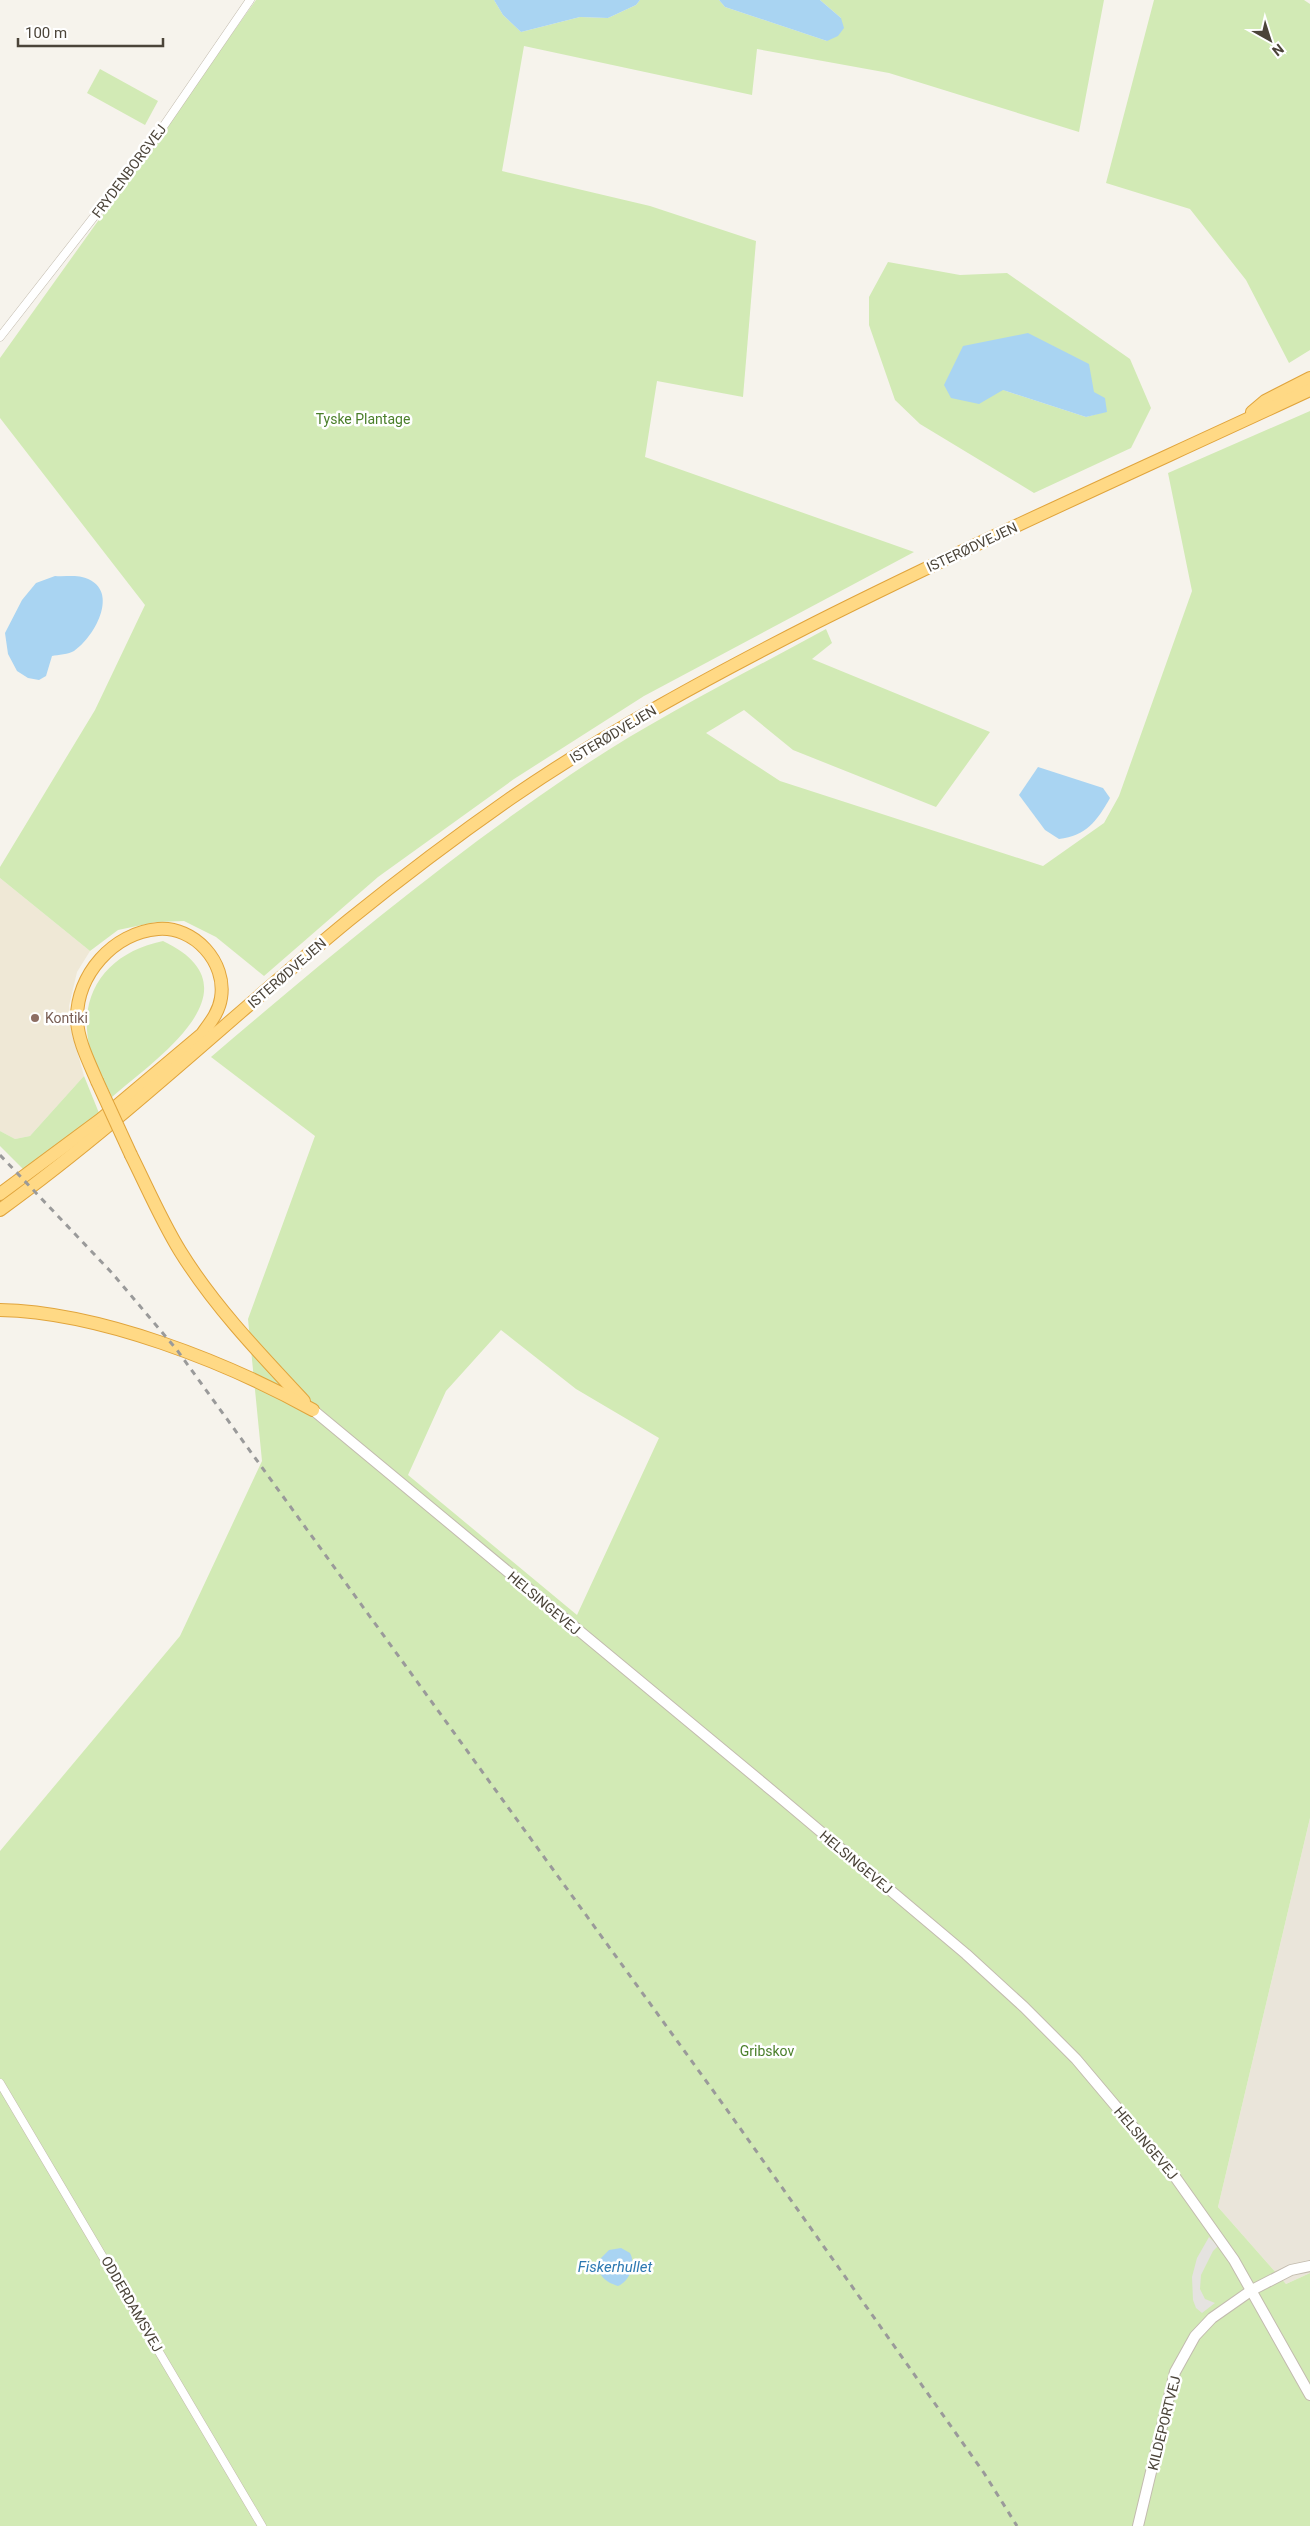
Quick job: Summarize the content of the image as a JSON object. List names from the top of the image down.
{
  "streets": {
    "highway": ["ISTERØDVEJEN"],
    "street": [
      "FRYDENBORGVEJ",
      "HELSINGEVEJ",
      "ODDERDAMSVEJ",
      "KILDEPORTVEJ"
    ]
  },
  "crossings": [
    ["HELSINGEVEJ", "KILDEPORTVEJ"]
  ],
  "water": ["Fiskerhullet"],
  "parks": ["Tyske Plantage", "Gribskov"],
  "places": ["Kontiki"],
  "scale_bar": "100 m",
  "north": "bottom right"
}
